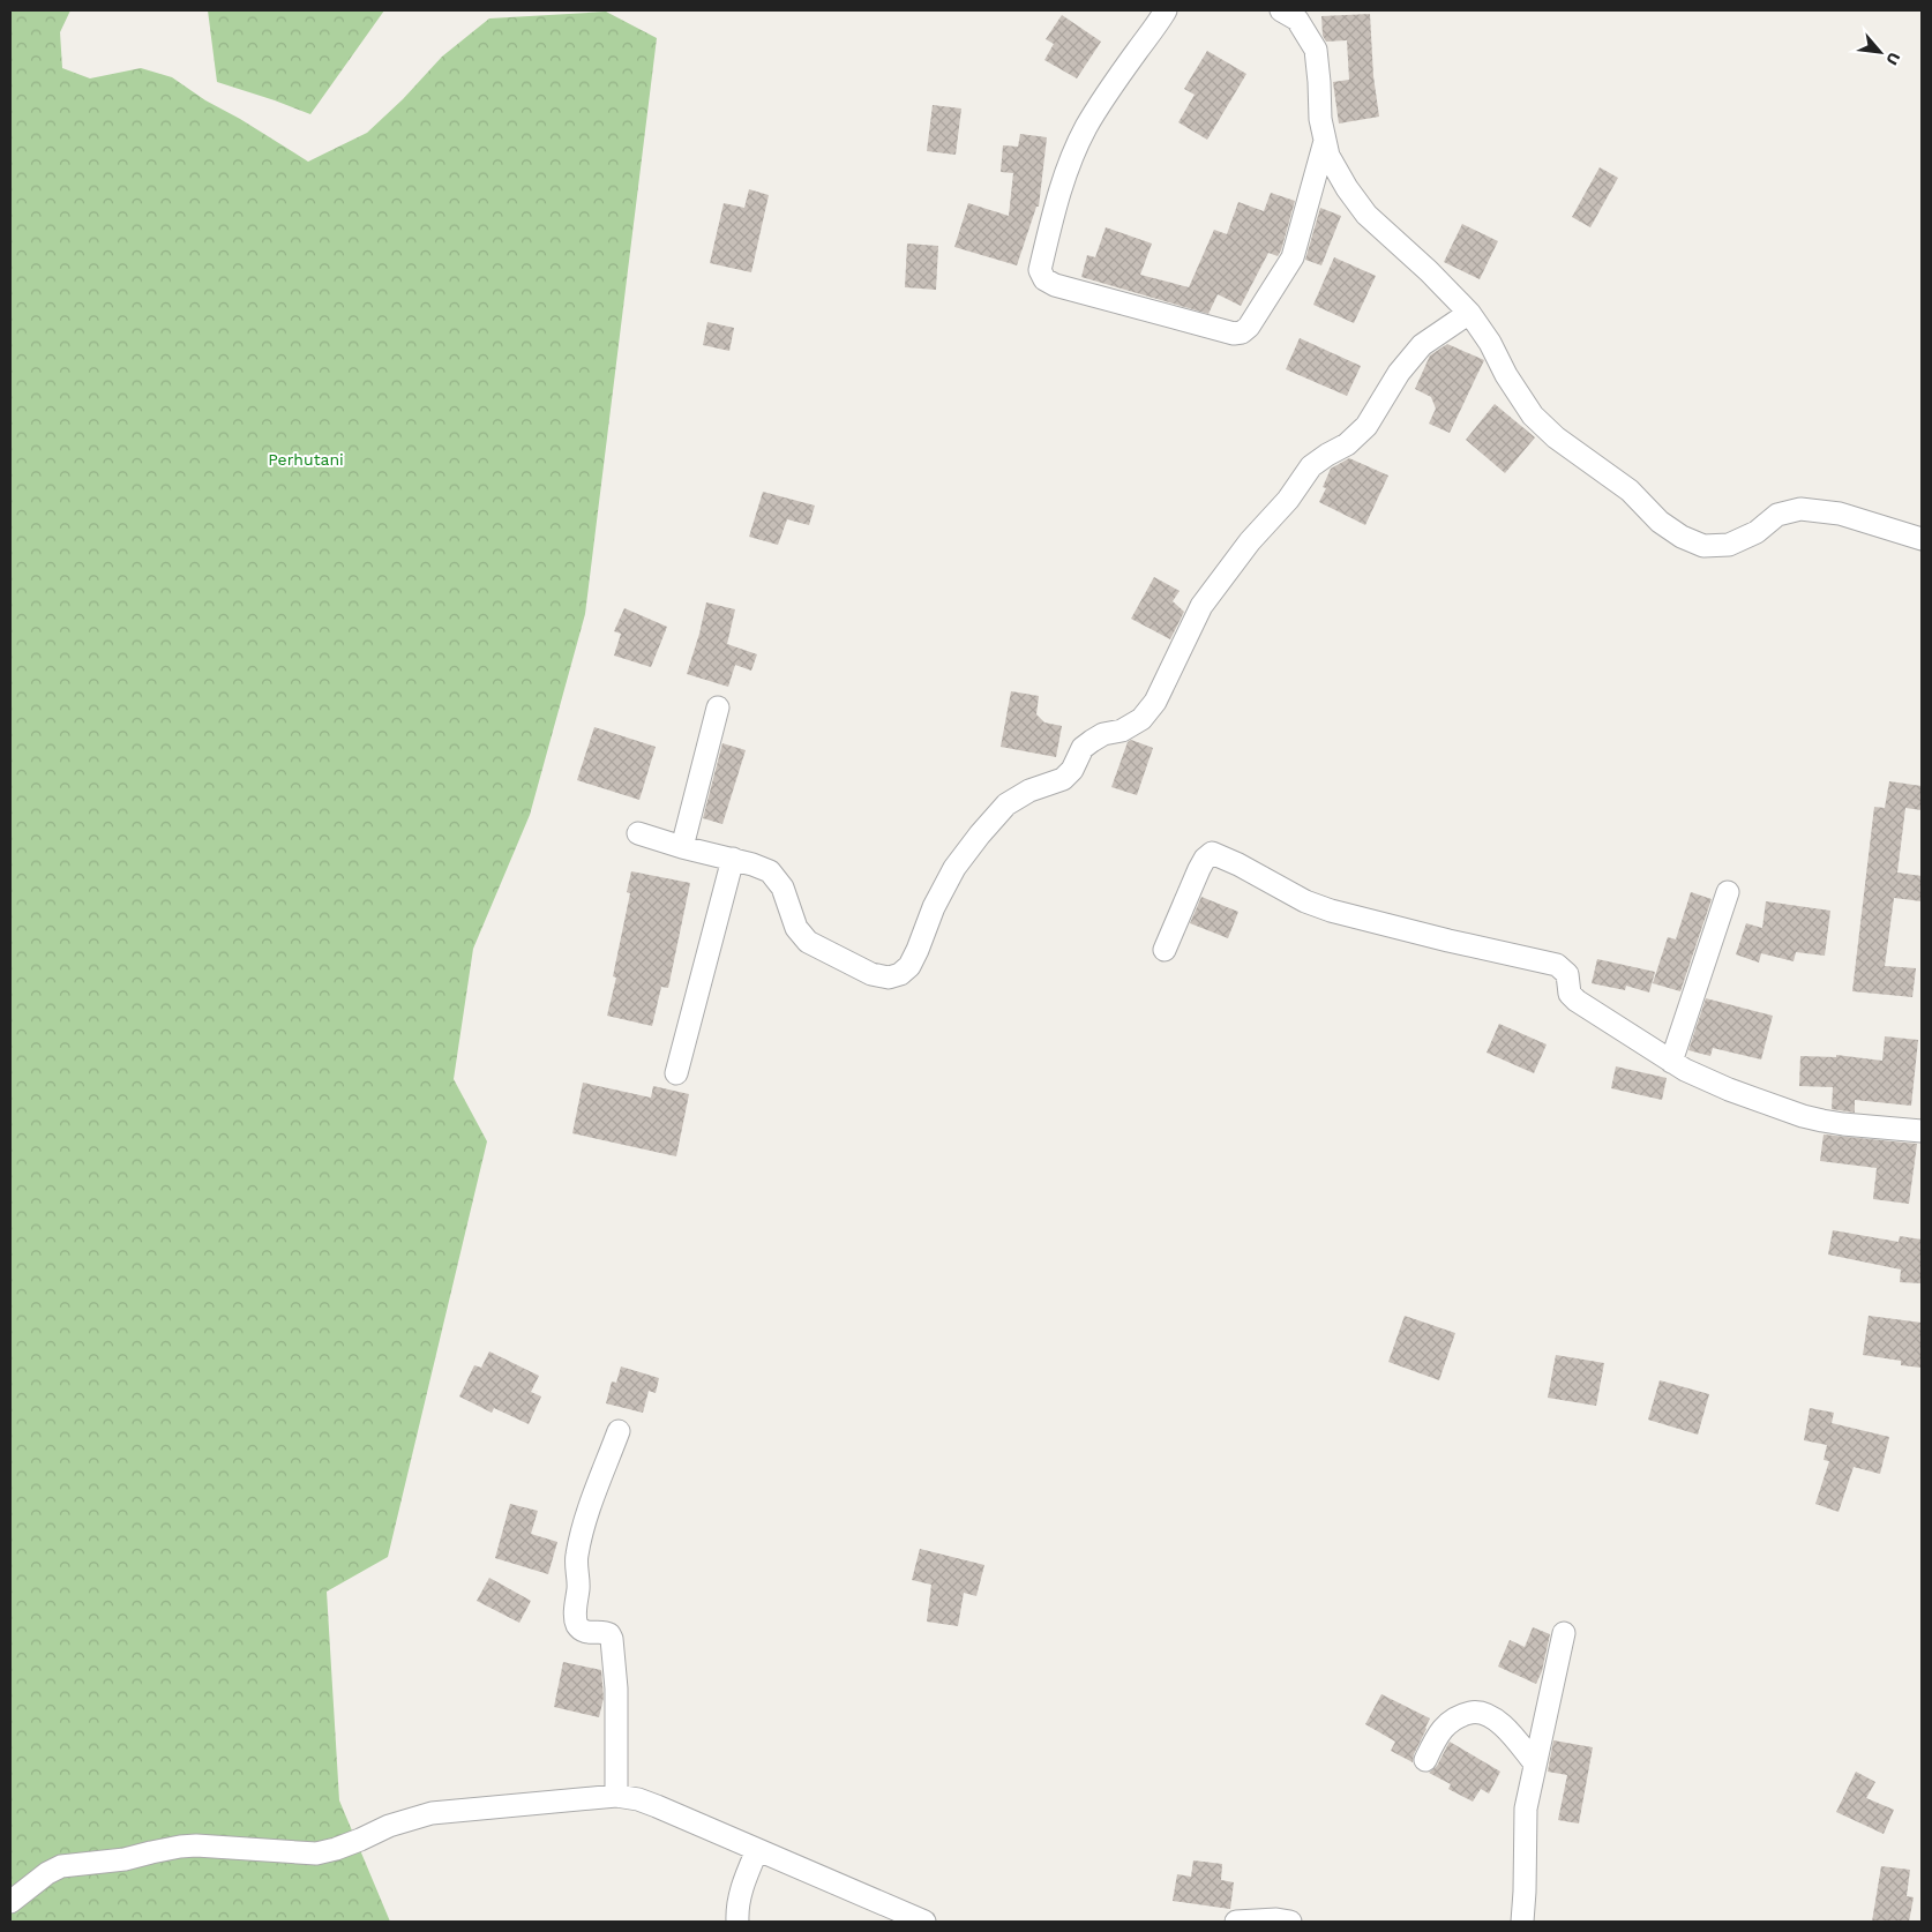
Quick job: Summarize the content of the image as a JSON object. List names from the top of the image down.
{
  "parks": ["Perhutani"],
  "north": "bottom right"
}
